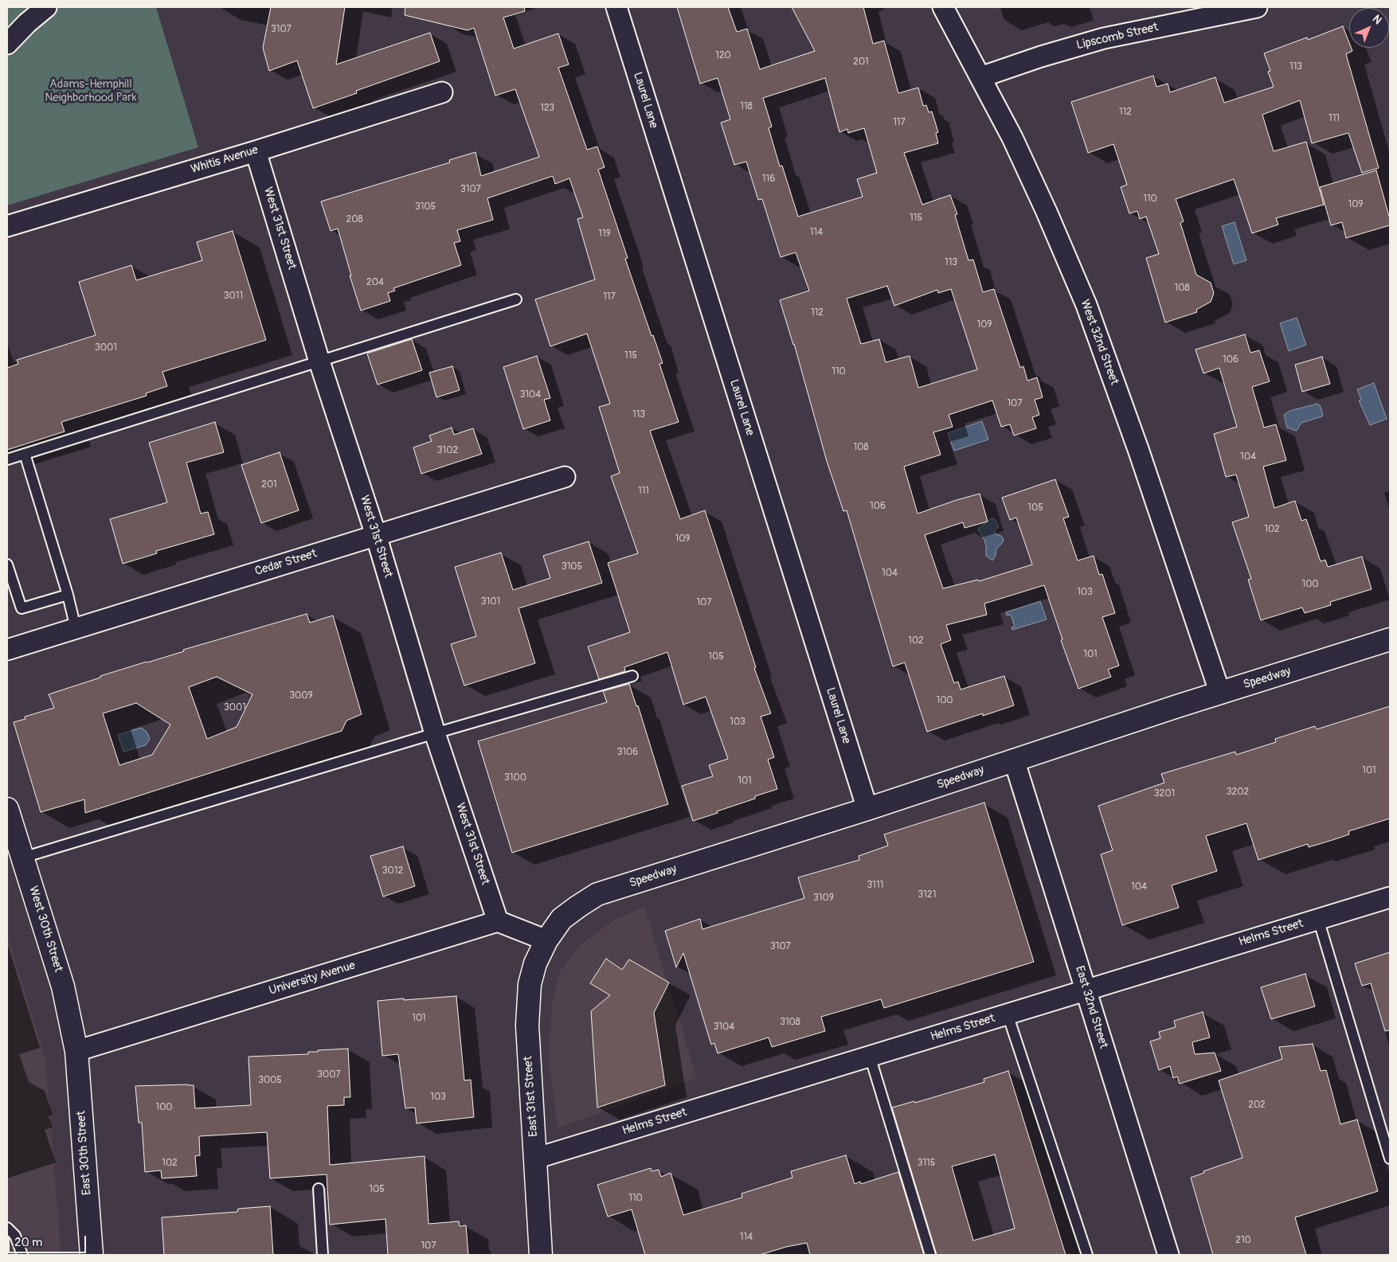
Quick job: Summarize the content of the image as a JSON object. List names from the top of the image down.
{
  "streets": {
    "street": [
      "Lipscomb Street",
      "Laurel Lane",
      "Whitis Avenue",
      "West 31st Street",
      "West 32nd Street",
      "Cedar Street",
      "Speedway",
      "West 30th Street",
      "Helms Street",
      "University Avenue",
      "East 32nd Street",
      "East 31st Street",
      "East 30th Street"
    ]
  },
  "crossings": [
    ["Lipscomb Street", "West 32nd Street"],
    ["Laurel Lane", "Speedway"],
    ["Whitis Avenue", "West 31st Street"],
    ["West 31st Street", "Cedar Street"],
    ["West 31st Street", "University Avenue"],
    ["West 32nd Street", "Speedway"],
    ["Speedway", "East 32nd Street"],
    ["Speedway", "East 31st Street"],
    ["West 30th Street", "University Avenue"],
    ["West 30th Street", "East 30th Street"],
    ["Helms Street", "East 32nd Street"],
    ["Helms Street", "East 31st Street"],
    ["University Avenue", "East 30th Street"]
  ],
  "parks": ["Adams-Hemphill Neighborhood Park"],
  "house_numbers": [
    "3107",
    "120",
    "201",
    "113",
    "118",
    "123",
    "112",
    "111",
    "117",
    "116",
    "3107",
    "110",
    "109",
    "3105",
    "115",
    "208",
    "114",
    "119",
    "113",
    "204",
    "108",
    "3011",
    "117",
    "112",
    "109",
    "3001",
    "115",
    "106",
    "110",
    "3104",
    "107",
    "113",
    "108",
    "3102",
    "104",
    "201",
    "111",
    "106",
    "105",
    "102",
    "109",
    "3105",
    "104",
    "100",
    "103",
    "3101",
    "107",
    "102",
    "101",
    "105",
    "3009",
    "100",
    "3001",
    "103",
    "3106",
    "101",
    "3100",
    "101",
    "3202",
    "3201",
    "3012",
    "3111",
    "104",
    "3121",
    "3109",
    "3107",
    "101",
    "3108",
    "3104",
    "3007",
    "3005",
    "103",
    "202",
    "100",
    "102",
    "3115",
    "105",
    "110",
    "114",
    "210",
    "107"
  ],
  "scale_bar": "20 m",
  "north": "top right"
}
